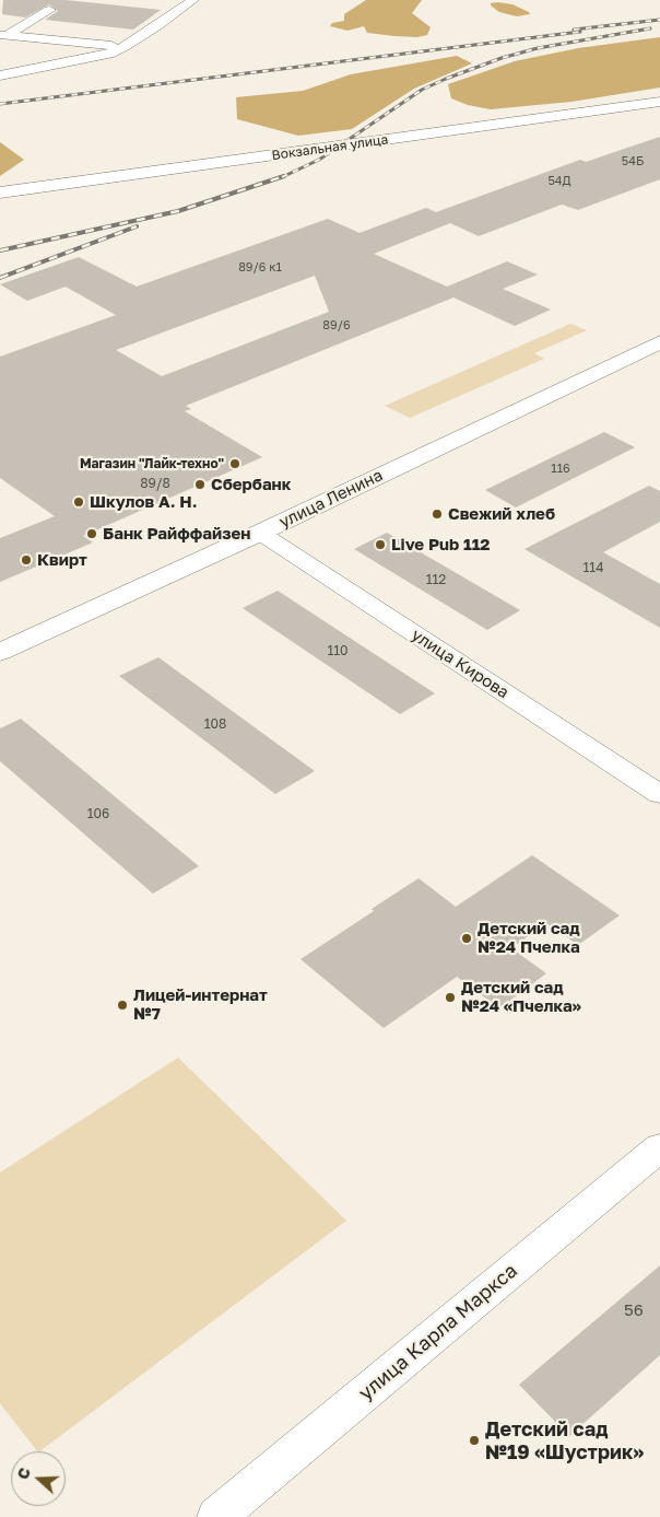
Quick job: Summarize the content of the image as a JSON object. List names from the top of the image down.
{
  "streets": {
    "main road": ["Вокзальная улица", "улица Ленина"],
    "street": ["улица Кирова", "улица Карла Маркса"]
  },
  "crossings": [
    ["улица Ленина", "улица Кирова"]
  ],
  "places": [
    "Магазин \"Лайк-техно\"",
    "Сбербанк",
    "Шкулов А. Н.",
    "Свежий хлеб",
    "Банк Райффайзен",
    "Live Pub 112",
    "Квирт",
    "Детский сад №24 Пчелка",
    "Детский сад №24 «Пчелка»",
    "Лицей-интернат №7",
    "Детский сад №19 «Шустрик»"
  ],
  "house_numbers": [
    "54Б",
    "54Д",
    "89/6 к1",
    "89/6",
    "116",
    "89/8",
    "114",
    "112",
    "110",
    "108",
    "106",
    "56"
  ],
  "north": "left"
}
